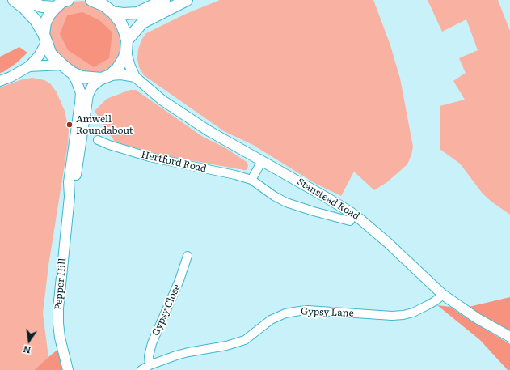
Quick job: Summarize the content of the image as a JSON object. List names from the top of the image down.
{
  "streets": {
    "main road": ["Stanstead Road", "Pepper Hill"],
    "street": ["Hertford Road", "Gypsy Close", "Gypsy Lane"]
  },
  "crossings": [
    ["Stanstead Road", "Gypsy Lane"],
    ["Gypsy Close", "Gypsy Lane"]
  ],
  "places": ["Amwell Roundabout"],
  "north": "bottom"
}
